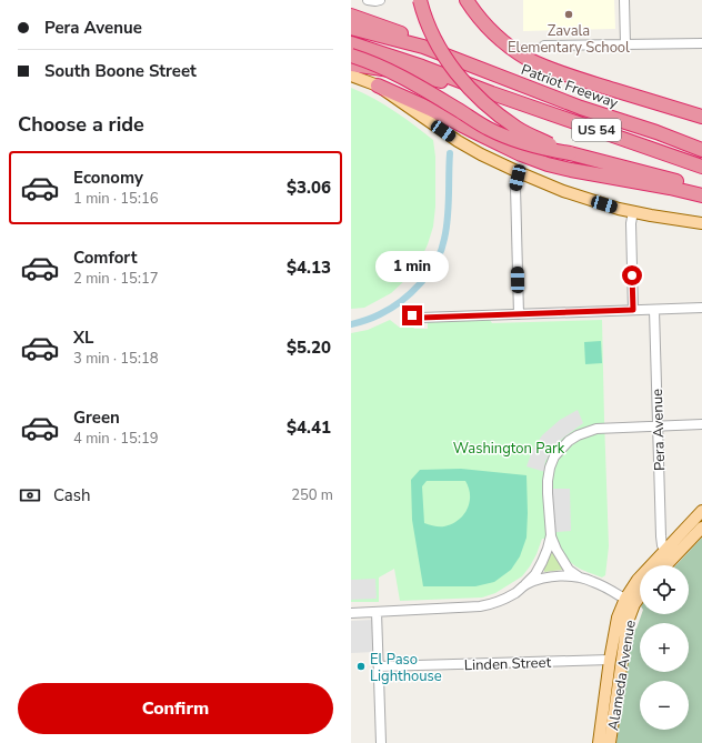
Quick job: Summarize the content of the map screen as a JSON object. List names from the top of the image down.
{
  "streets": {
    "highway": ["Patriot Freeway", "US 54"],
    "main road": ["Alameda Avenue"],
    "street": ["Pera Avenue", "Linden Street"]
  },
  "crossings": [
    ["Pera Avenue", "Alameda Avenue"],
    ["Linden Street", "Alameda Avenue"]
  ],
  "parks": ["Washington Park"],
  "places": ["Zavala Elementary School", "El Paso Lighthouse"],
  "page": {
    "banner": ["Pera Avenue", "South Boone Street"],
    "heading": "Choose a ride",
    "list": [
      {
        "name": "Economy",
        "note": "1 min · 15:16",
        "value": "$3.06"
      },
      {
        "name": "Comfort",
        "note": "2 min · 15:17",
        "value": "$4.13"
      },
      {
        "name": "XL",
        "note": "3 min · 15:18",
        "value": "$5.20"
      },
      {
        "name": "Green",
        "note": "4 min · 15:19",
        "value": "$4.41"
      }
    ],
    "bubble": "1 min",
    "pay": ["Cash", "250 m"],
    "map_buttons": ["+", "−"],
    "buttons": "Confirm"
  }
}
